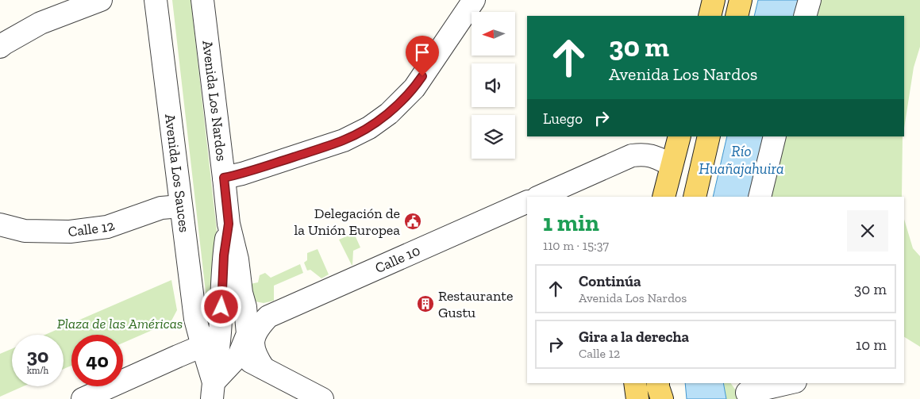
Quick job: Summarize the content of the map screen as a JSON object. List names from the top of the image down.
{
  "streets": {
    "street": [
      "Avenida Los Nardos",
      "Avenida Los Sauces",
      "Calle 12",
      "Calle 10"
    ]
  },
  "crossings": [
    ["Avenida Los Sauces", "Calle 12"]
  ],
  "water": ["Río Huañajahuira"],
  "parks": ["Plaza de las Américas"],
  "places": {
    "public building": ["Delegación de la Unión Europea"],
    "building": ["Restaurante Gustu"]
  },
  "north": "left",
  "page": {
    "turn": ["30 m", "Avenida Los Nardos"],
    "then": "Luego",
    "heading": ["1 min", "110 m · 15:37"],
    "list": [
      {
        "name": "Continúa",
        "note": "Avenida Los Nardos",
        "value": "30 m"
      },
      {
        "name": "Gira a la derecha",
        "note": "Calle 12",
        "value": "10 m"
      }
    ],
    "speed": "30 km/h",
    "limit": "40"
  }
}
